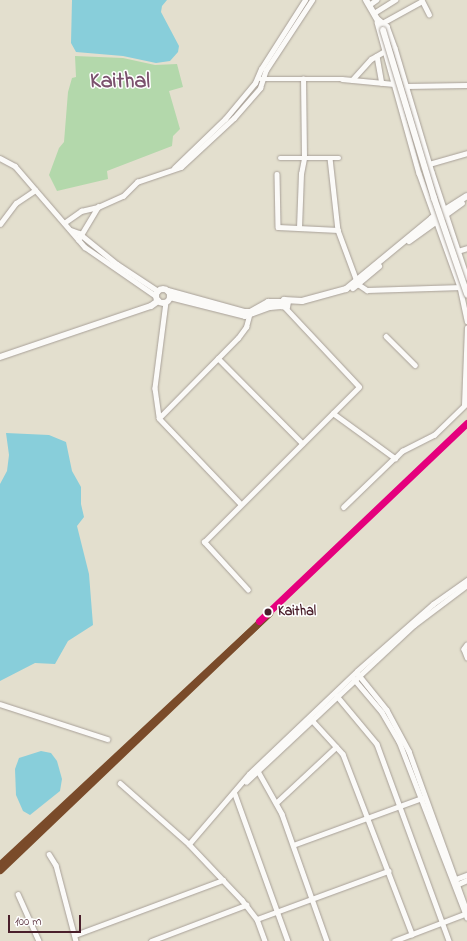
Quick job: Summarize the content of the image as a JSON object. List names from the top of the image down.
{
  "districts": ["Kaithal"],
  "places": ["Kaithal"],
  "scale_bar": "100 m"
}
